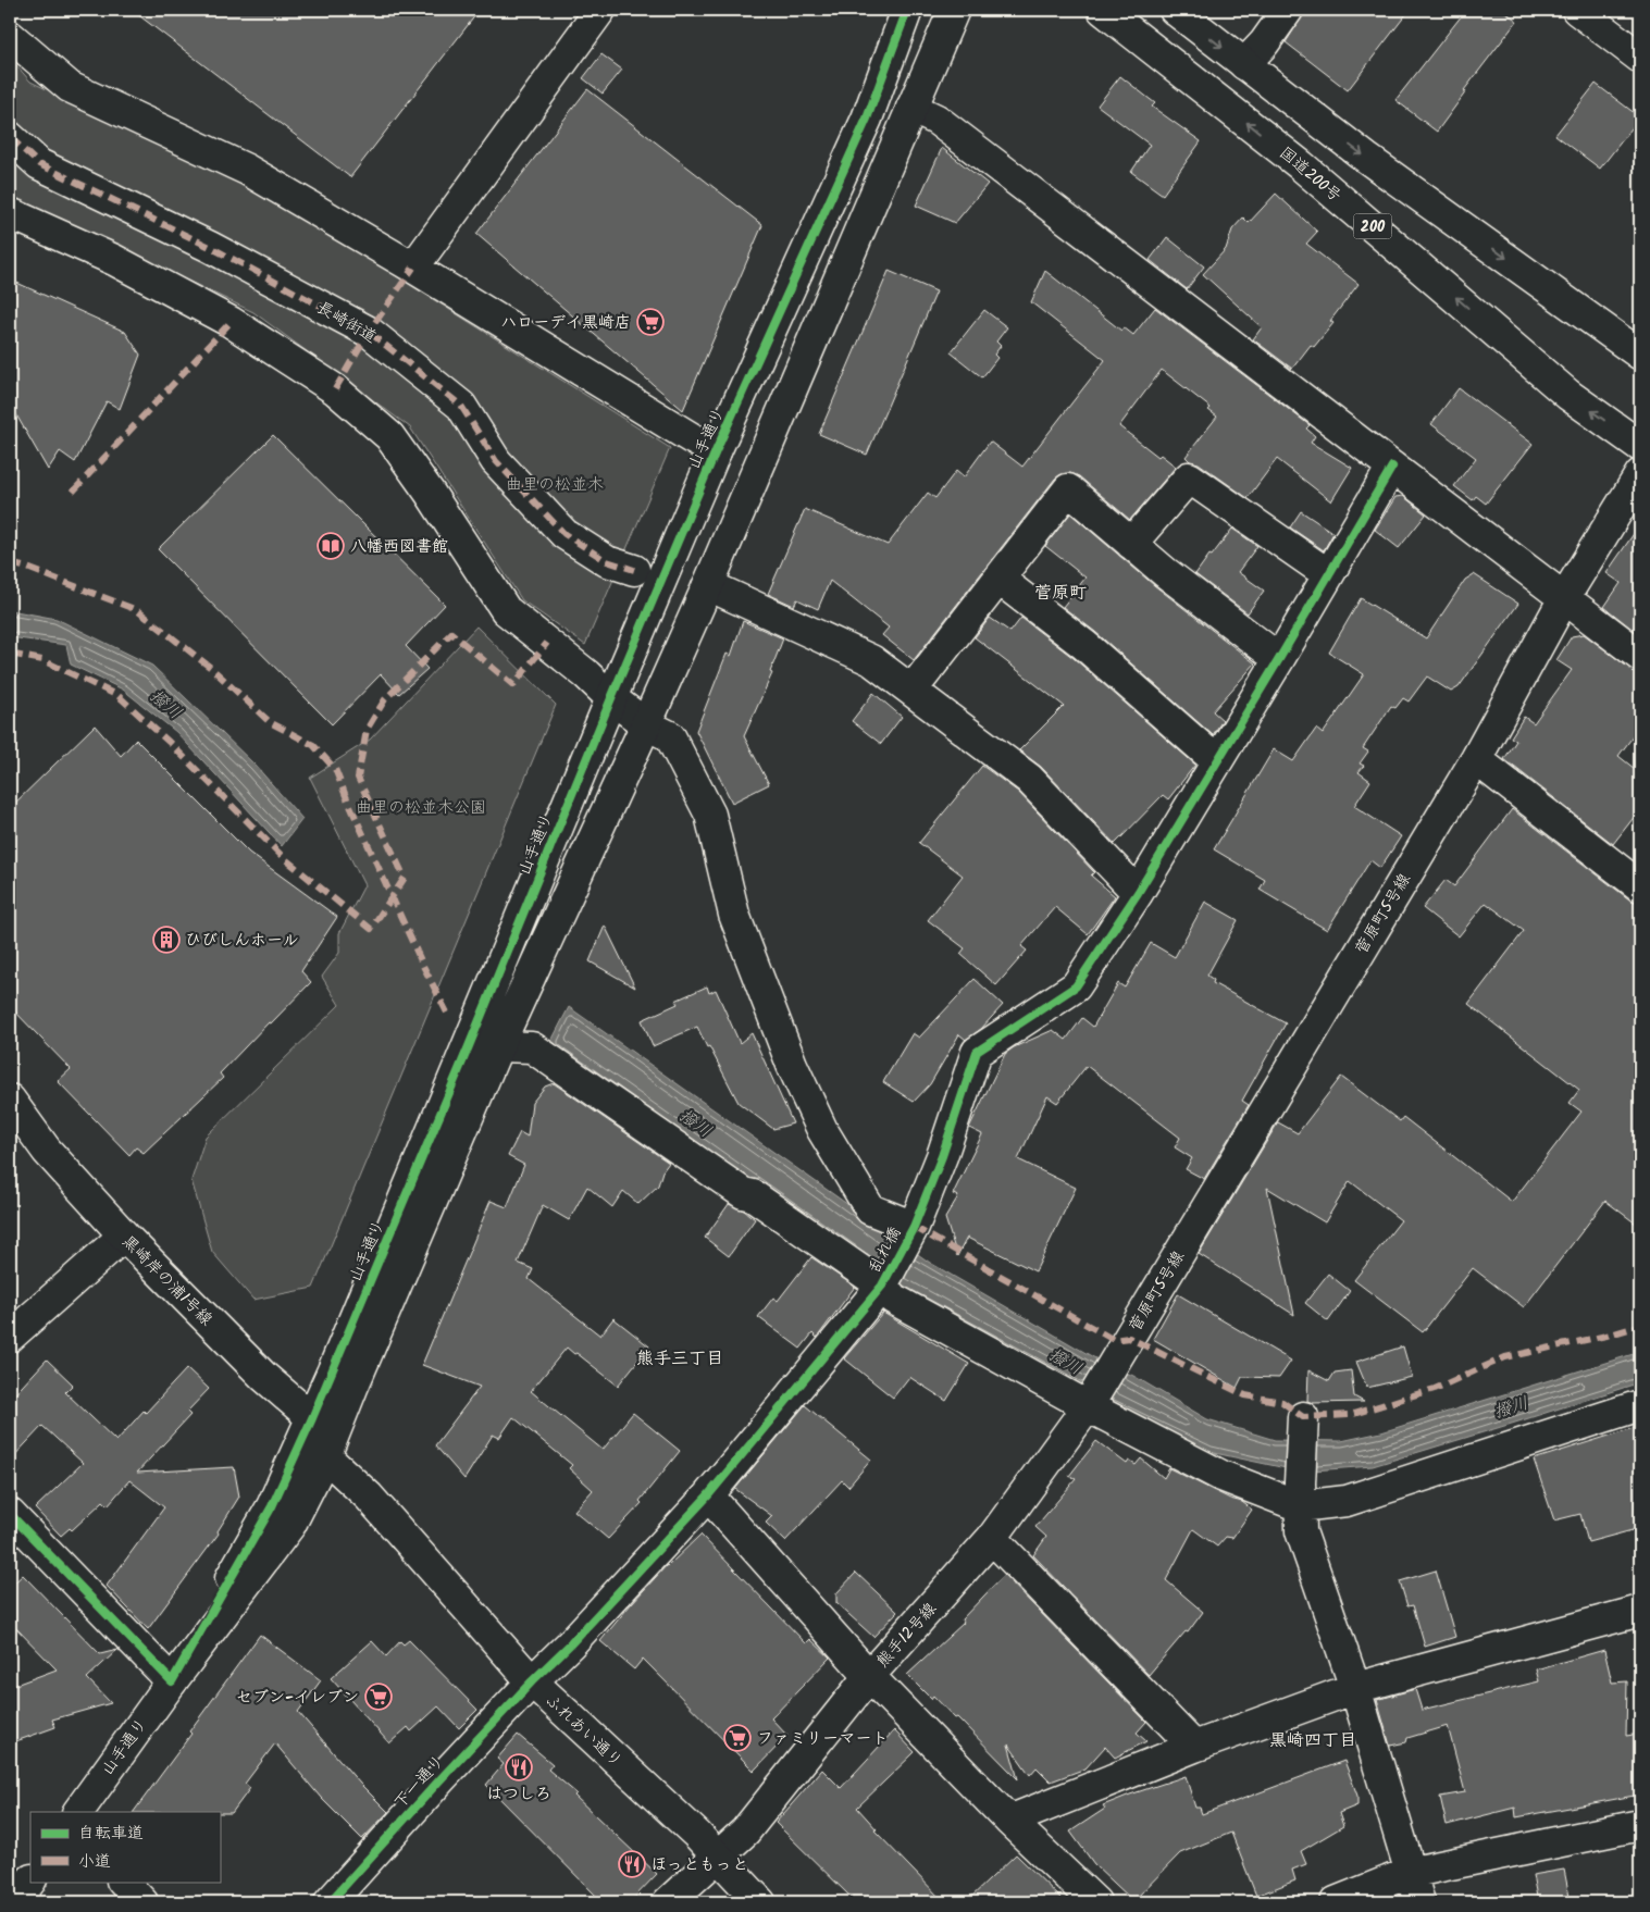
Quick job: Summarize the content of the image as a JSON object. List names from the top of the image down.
{
  "streets": {
    "main road": [
      "国道200号",
      "200",
      "長崎街道",
      "山手通り",
      "菅原町5号線",
      "乱れ橋",
      "黒崎岸の浦1号線",
      "熊手12号線",
      "ふれあい通り",
      "下一通り"
    ]
  },
  "crossings": [
    ["山手通り", "黒崎岸の浦1号線"],
    ["山手通り", "ふれあい通り"],
    ["菅原町5号線", "熊手12号線"],
    ["乱れ橋", "下一通り"],
    ["熊手12号線", "ふれあい通り"],
    ["ふれあい通り", "下一通り"]
  ],
  "districts": ["菅原町", "熊手三丁目", "黒崎四丁目"],
  "water": ["撥川"],
  "parks": ["曲里の松並木", "曲里の松並木公園"],
  "places": {
    "supermarket": ["ハローデイ黒崎店", "セブン-イレブン", "ファミリーマート"],
    "library": ["八幡西図書館"],
    "building": ["ひびしんホール"],
    "restaurant": ["はつしろ", "ほっともっと"]
  },
  "legend": ["自転車道", "小道"]
}
